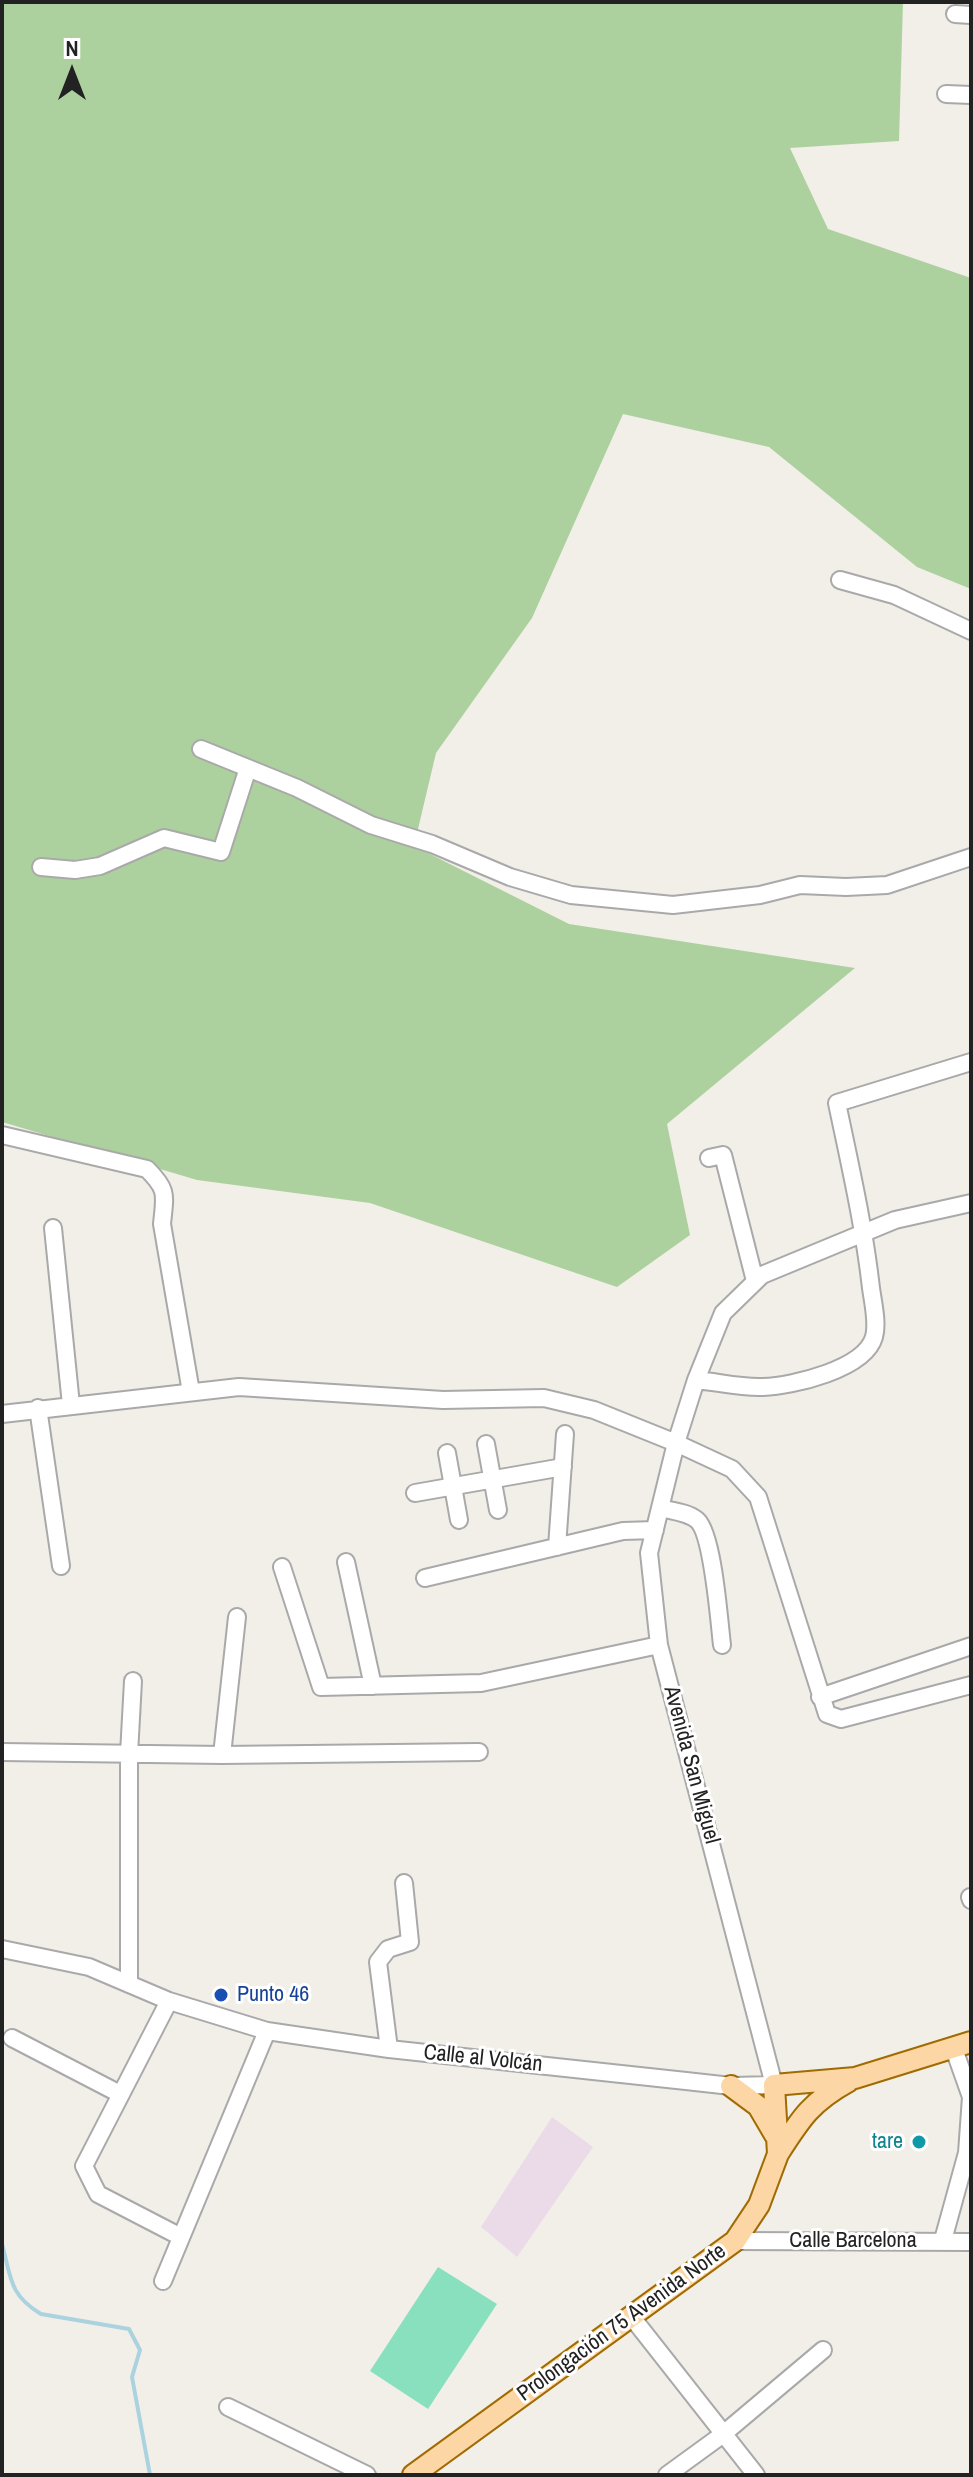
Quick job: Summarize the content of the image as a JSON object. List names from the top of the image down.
{
  "streets": {
    "main road": ["Calle al Volcán", "Prolongación 75 Avenida Norte"],
    "street": ["Avenida San Miguel", "Calle Barcelona"]
  },
  "crossings": [
    ["Avenida San Miguel", "Calle al Volcán"],
    ["Avenida San Miguel", "Prolongación 75 Avenida Norte"],
    ["Calle al Volcán", "Prolongación 75 Avenida Norte"],
    ["Calle Barcelona", "Prolongación 75 Avenida Norte"]
  ],
  "places": ["Punto 46", "tare"],
  "north": "top"
}
